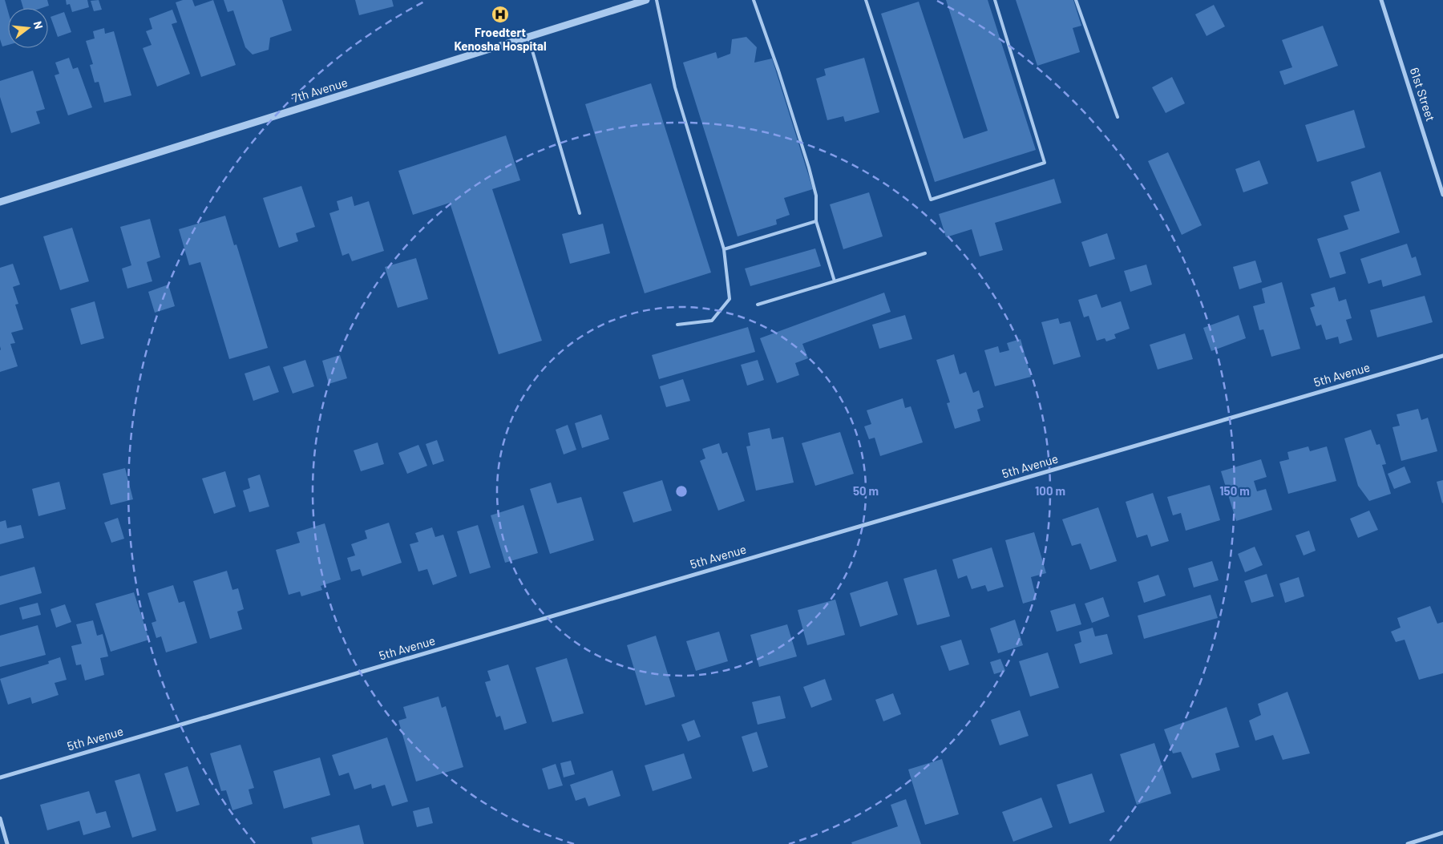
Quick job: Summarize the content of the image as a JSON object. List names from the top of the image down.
{
  "streets": {
    "street": ["7th Avenue", "61st Street", "5th Avenue"]
  },
  "places": {
    "hospital": ["Froedtert Kenosha Hospital"]
  },
  "north": "right",
  "rings": ["50 m", "100 m", "150 m"]
}
